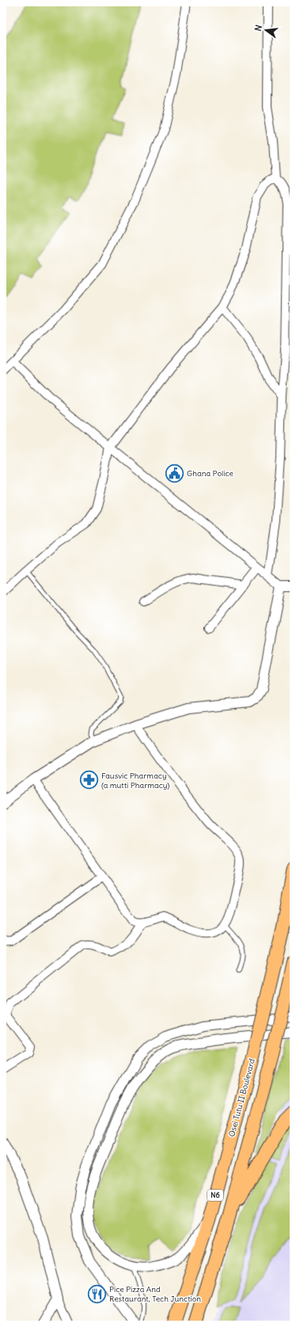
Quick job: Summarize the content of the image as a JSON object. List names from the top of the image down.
{
  "streets": {
    "highway": ["Osei Tutu II Boulevard", "N6"]
  },
  "places": {
    "public building": ["Ghana Police"],
    "pharmacy": ["Fausvic Pharmacy (a mutti Pharmacy)"],
    "restaurant": ["Pice Pizza And Restaurant, Tech Junction"]
  },
  "north": "left"
}
